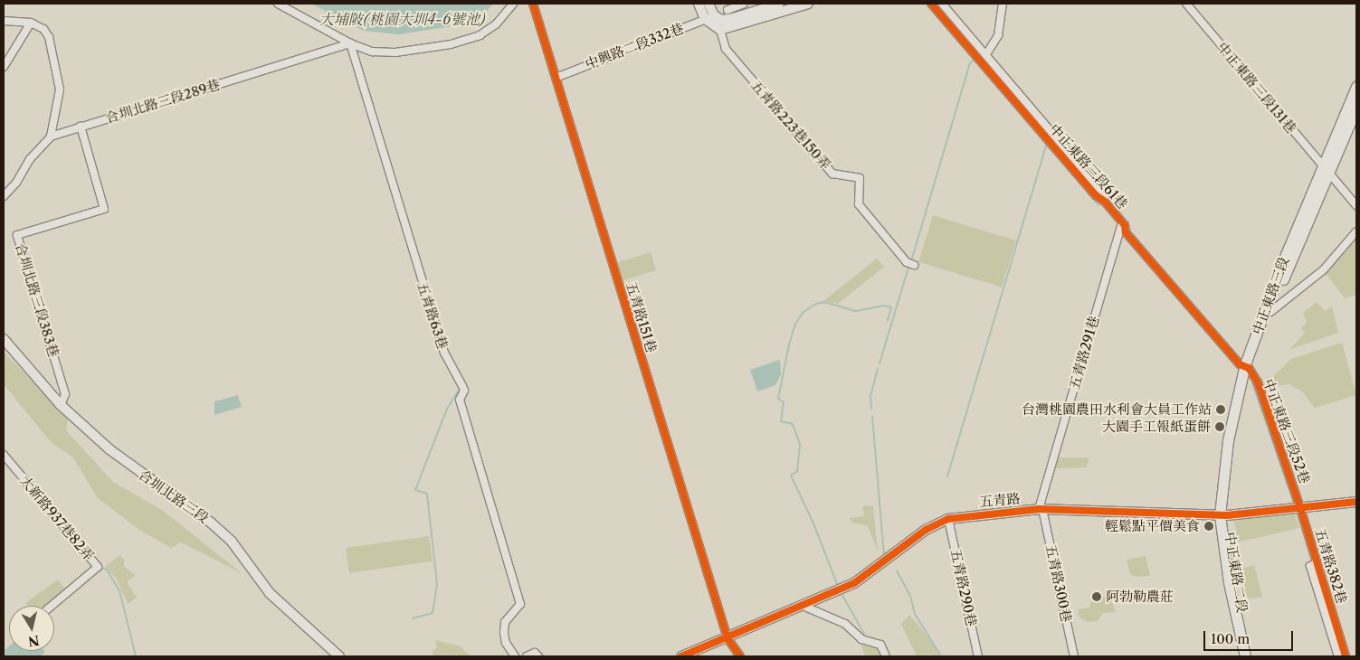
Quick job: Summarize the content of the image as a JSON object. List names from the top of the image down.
{
  "streets": {
    "main road": ["中正東路三段", "中正東路二段"],
    "street": [
      "中興路二段332巷",
      "中正東路三段131巷",
      "合圳北路三段289巷",
      "五青路223巷150弄",
      "中正東路三段61巷",
      "合圳北路三段383巷",
      "五青路63巷",
      "五青路151巷",
      "五青路291巷",
      "中正東路三段52巷",
      "合圳北路三段",
      "五青路",
      "大新路937巷82弄",
      "五青路382巷",
      "五青路300巷",
      "五青路290巷"
    ]
  },
  "crossings": [
    ["中興路二段332巷", "五青路151巷"],
    ["中正東路三段131巷", "中正東路三段"],
    ["合圳北路三段289巷", "合圳北路三段383巷"],
    ["合圳北路三段289巷", "五青路63巷"],
    ["中正東路三段61巷", "中正東路三段"],
    ["中正東路三段61巷", "五青路291巷"],
    ["中正東路三段61巷", "中正東路三段52巷"],
    ["中正東路三段", "中正東路三段52巷"],
    ["中正東路三段", "五青路"],
    ["中正東路三段", "中正東路二段"],
    ["合圳北路三段383巷", "合圳北路三段"],
    ["五青路151巷", "五青路"],
    ["五青路291巷", "五青路"],
    ["五青路291巷", "五青路300巷"],
    ["中正東路三段52巷", "五青路"],
    ["中正東路三段52巷", "五青路382巷"],
    ["五青路", "五青路382巷"],
    ["五青路", "中正東路二段"],
    ["五青路", "五青路300巷"],
    ["五青路", "五青路290巷"]
  ],
  "water": ["大埔陂(桃園大圳4-6號池)"],
  "places": [
    "台灣桃園農田水利會大員工作站",
    "大園手工報紙蛋餅",
    "輕鬆點平價美食",
    "阿勃勒農莊"
  ],
  "scale_bar": "100 m",
  "north": "bottom"
}
